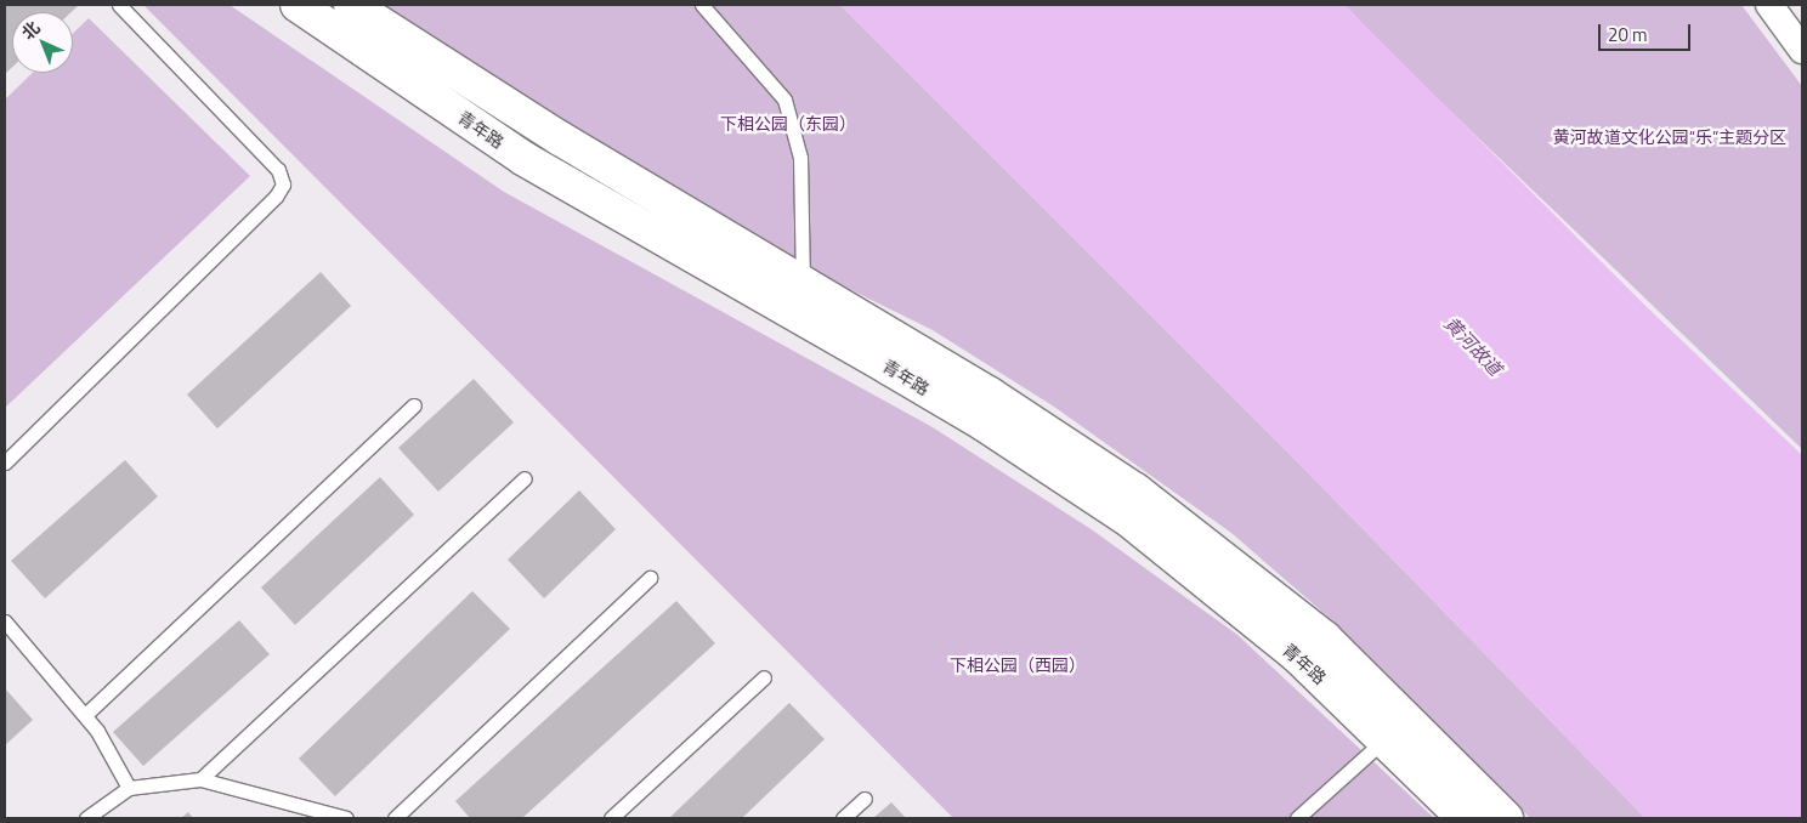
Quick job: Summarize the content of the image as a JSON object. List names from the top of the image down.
{
  "streets": {
    "street": ["青年路"]
  },
  "water": ["黄河故道"],
  "parks": ["下相公园（东园）", "黄河故道文化公园“乐”主题分区", "下相公园（西园）"],
  "scale_bar": "20 m",
  "north": "top left"
}
